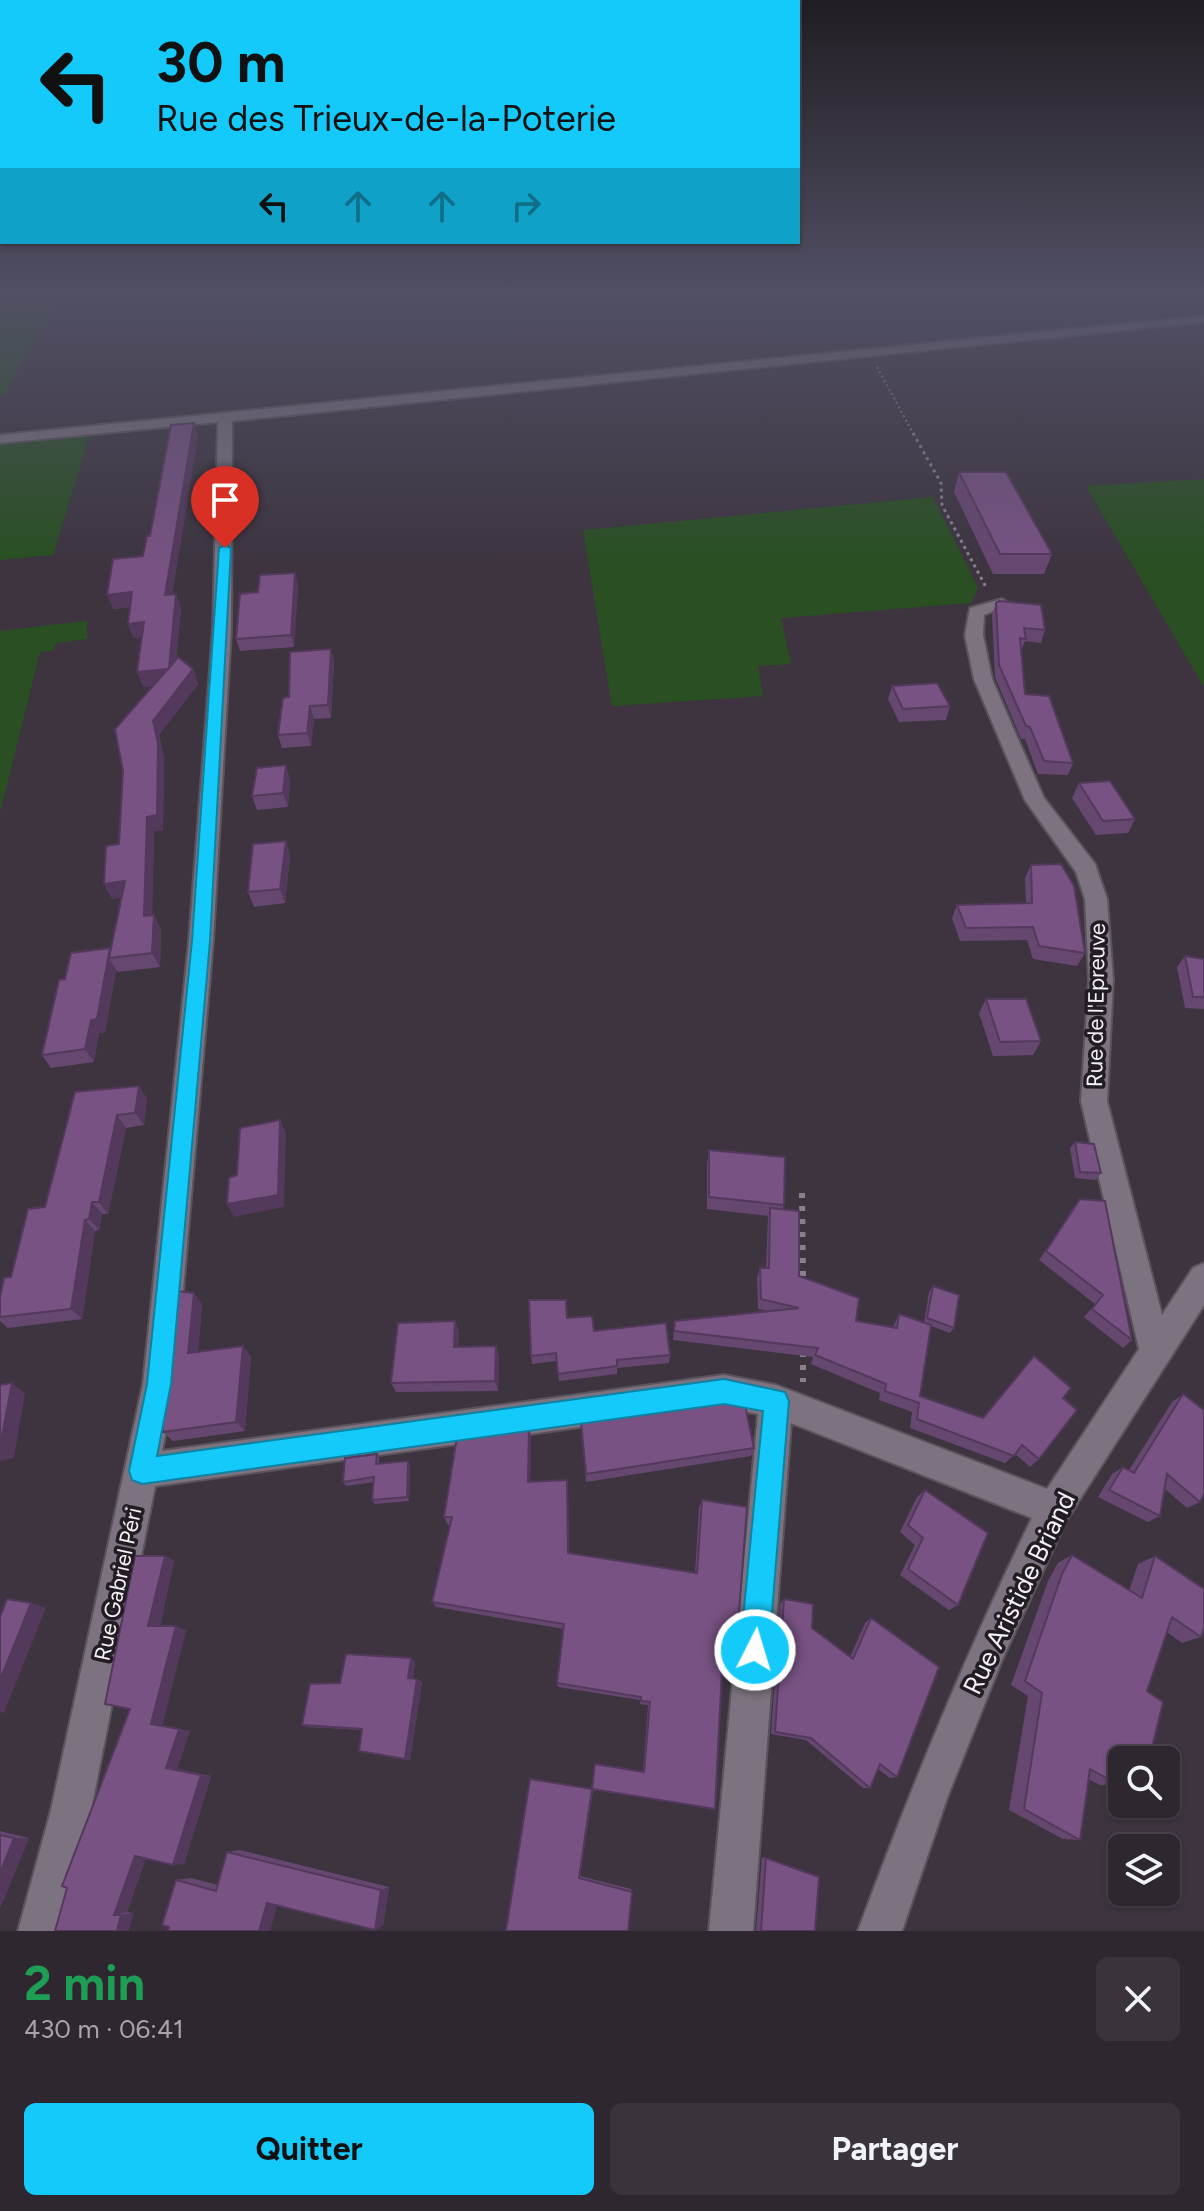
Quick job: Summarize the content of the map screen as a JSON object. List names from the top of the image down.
{
  "streets": {
    "street": ["Rue de l'Epreuve", "Rue Gabriel Péri", "Rue Aristide Briand"]
  },
  "crossings": [
    ["Rue de l'Epreuve", "Rue Aristide Briand"]
  ],
  "page": {
    "turn": ["30 m", "Rue des Trieux-de-la-Poterie"],
    "heading": ["2 min", "430 m · 06:41"],
    "buttons": ["Quitter", "Partager"]
  }
}
